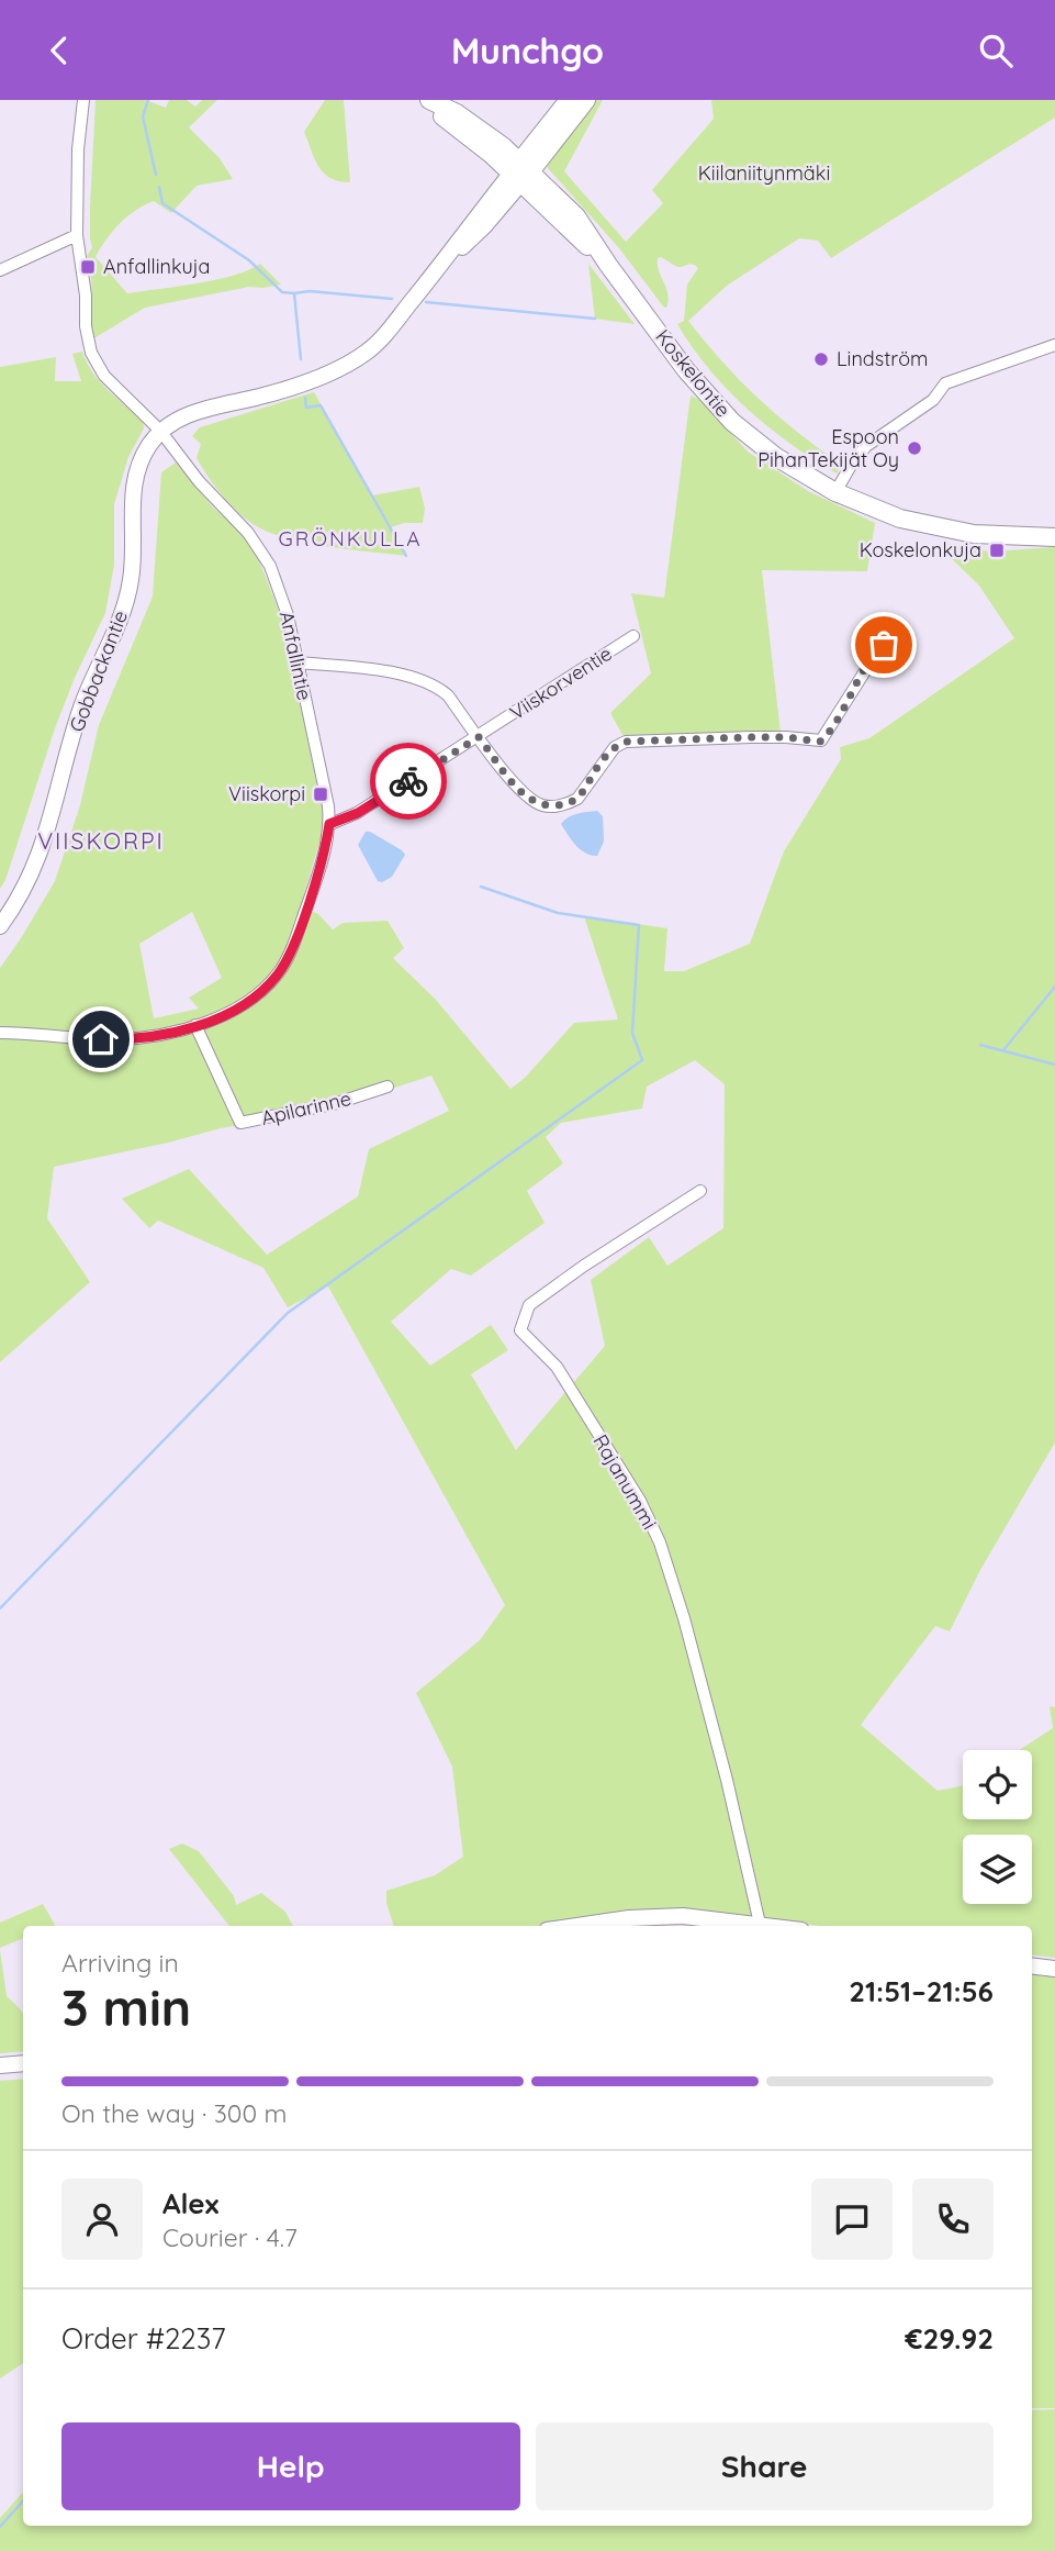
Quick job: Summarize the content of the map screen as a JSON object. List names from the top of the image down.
{
  "streets": {
    "main road": ["Koskelontie"],
    "street": [
      "Anfallintie",
      "Gobbackantie",
      "Viiskorventie",
      "Apilarinne",
      "Rajanummi"
    ]
  },
  "crossings": [
    ["Koskelontie", "Gobbackantie"],
    ["Anfallintie", "Gobbackantie"],
    ["Anfallintie", "Viiskorventie"],
    ["Anfallintie", "Apilarinne"]
  ],
  "districts": ["GRÖNKULLA", "VIISKORPI"],
  "parks": ["Kiilaniitynmäki"],
  "places": {
    "transit": ["Anfallinkuja", "Koskelonkuja", "Viiskorpi"],
    "other": ["Lindström", "Espoon PihanTekijät Oy"]
  },
  "page": {
    "header": "Munchgo",
    "heading": ["3 min", "Arriving in", "21:51–21:56"],
    "panel": [
      "Alex",
      "Courier · 4.7",
      "Order #2237",
      "€29.92"
    ],
    "bar": "On the way · 300 m",
    "buttons": ["Help", "Share"]
  }
}
